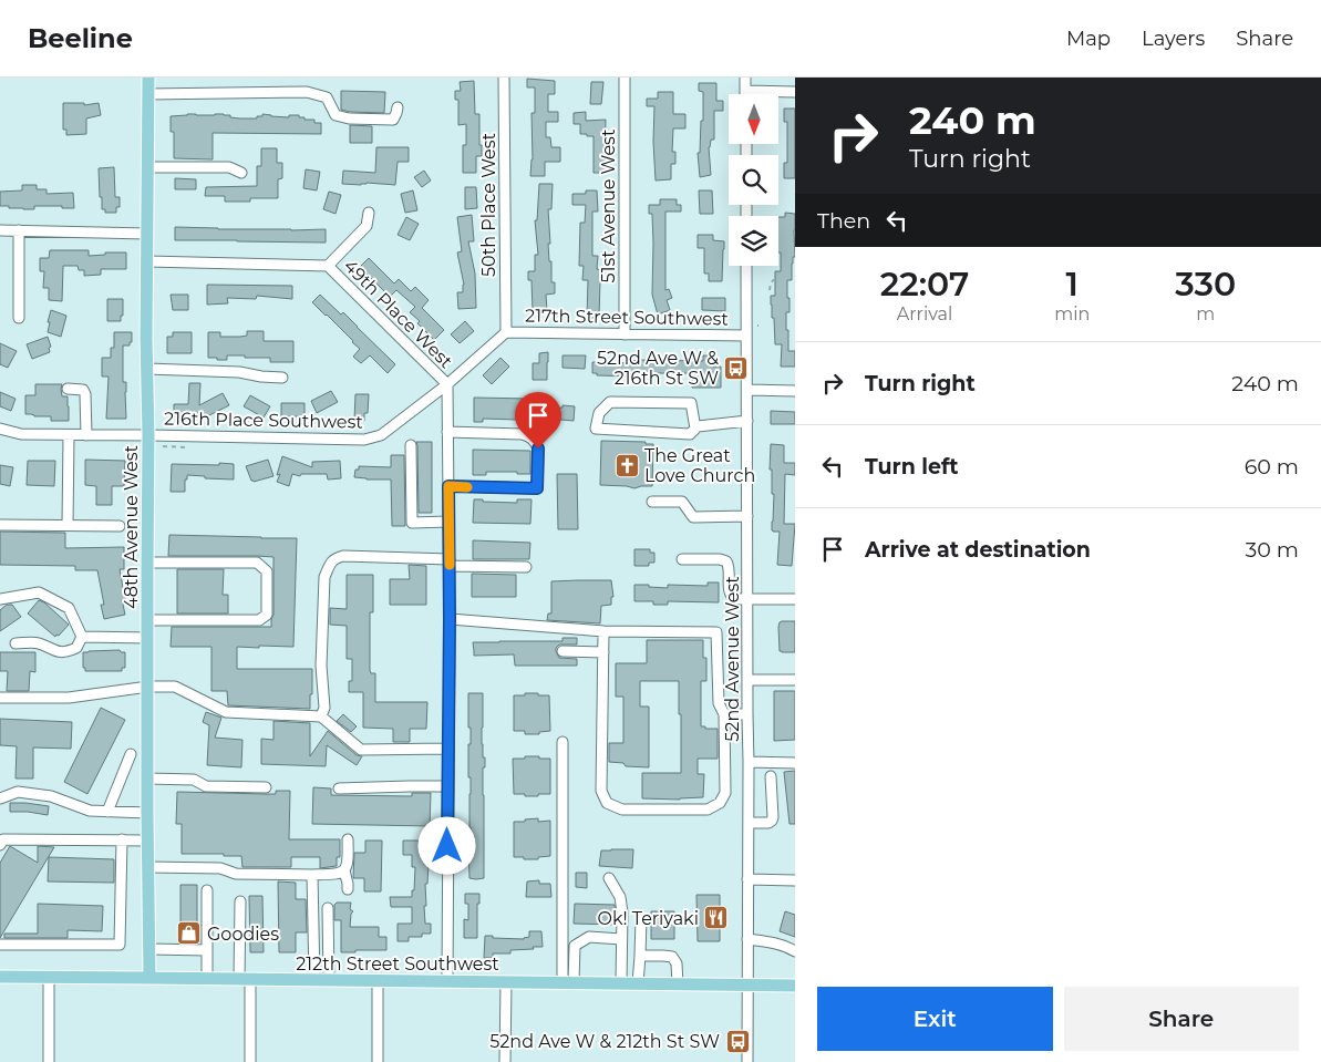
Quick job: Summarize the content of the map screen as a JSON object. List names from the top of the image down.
{
  "streets": {
    "main road": ["48th Avenue West", "212th Street Southwest"],
    "street": [
      "50th Place West",
      "51st Avenue West",
      "49th Place West",
      "217th Street Southwest",
      "216th Place Southwest",
      "52nd Avenue West"
    ]
  },
  "crossings": [
    ["50th Place West", "217th Street Southwest"],
    ["50th Place West", "216th Place Southwest"],
    ["51st Avenue West", "217th Street Southwest"],
    ["49th Place West", "216th Place Southwest"],
    ["217th Street Southwest", "216th Place Southwest"],
    ["217th Street Southwest", "52nd Avenue West"],
    ["216th Place Southwest", "48th Avenue West"],
    ["48th Avenue West", "212th Street Southwest"],
    ["52nd Avenue West", "212th Street Southwest"]
  ],
  "places": {
    "bus stop": ["52nd Ave W & 216th St SW", "52nd Ave W & 212th St SW"],
    "church": ["The Great Love Church"],
    "restaurant": ["Ok! Teriyaki"],
    "shop": ["Goodies"]
  },
  "north": "bottom",
  "page": {
    "header": "Beeline",
    "nav": ["Map", "Layers", "Share"],
    "turn": ["240 m", "Turn right"],
    "then": "Then",
    "eta": [
      "22:07",
      "Arrival",
      "1",
      "min",
      "330",
      "m"
    ],
    "list": [
      {
        "name": "Turn right",
        "value": "240 m"
      },
      {
        "name": "Turn left",
        "value": "60 m"
      },
      {
        "name": "Arrive at destination",
        "value": "30 m"
      }
    ],
    "buttons": ["Exit", "Share"]
  }
}
